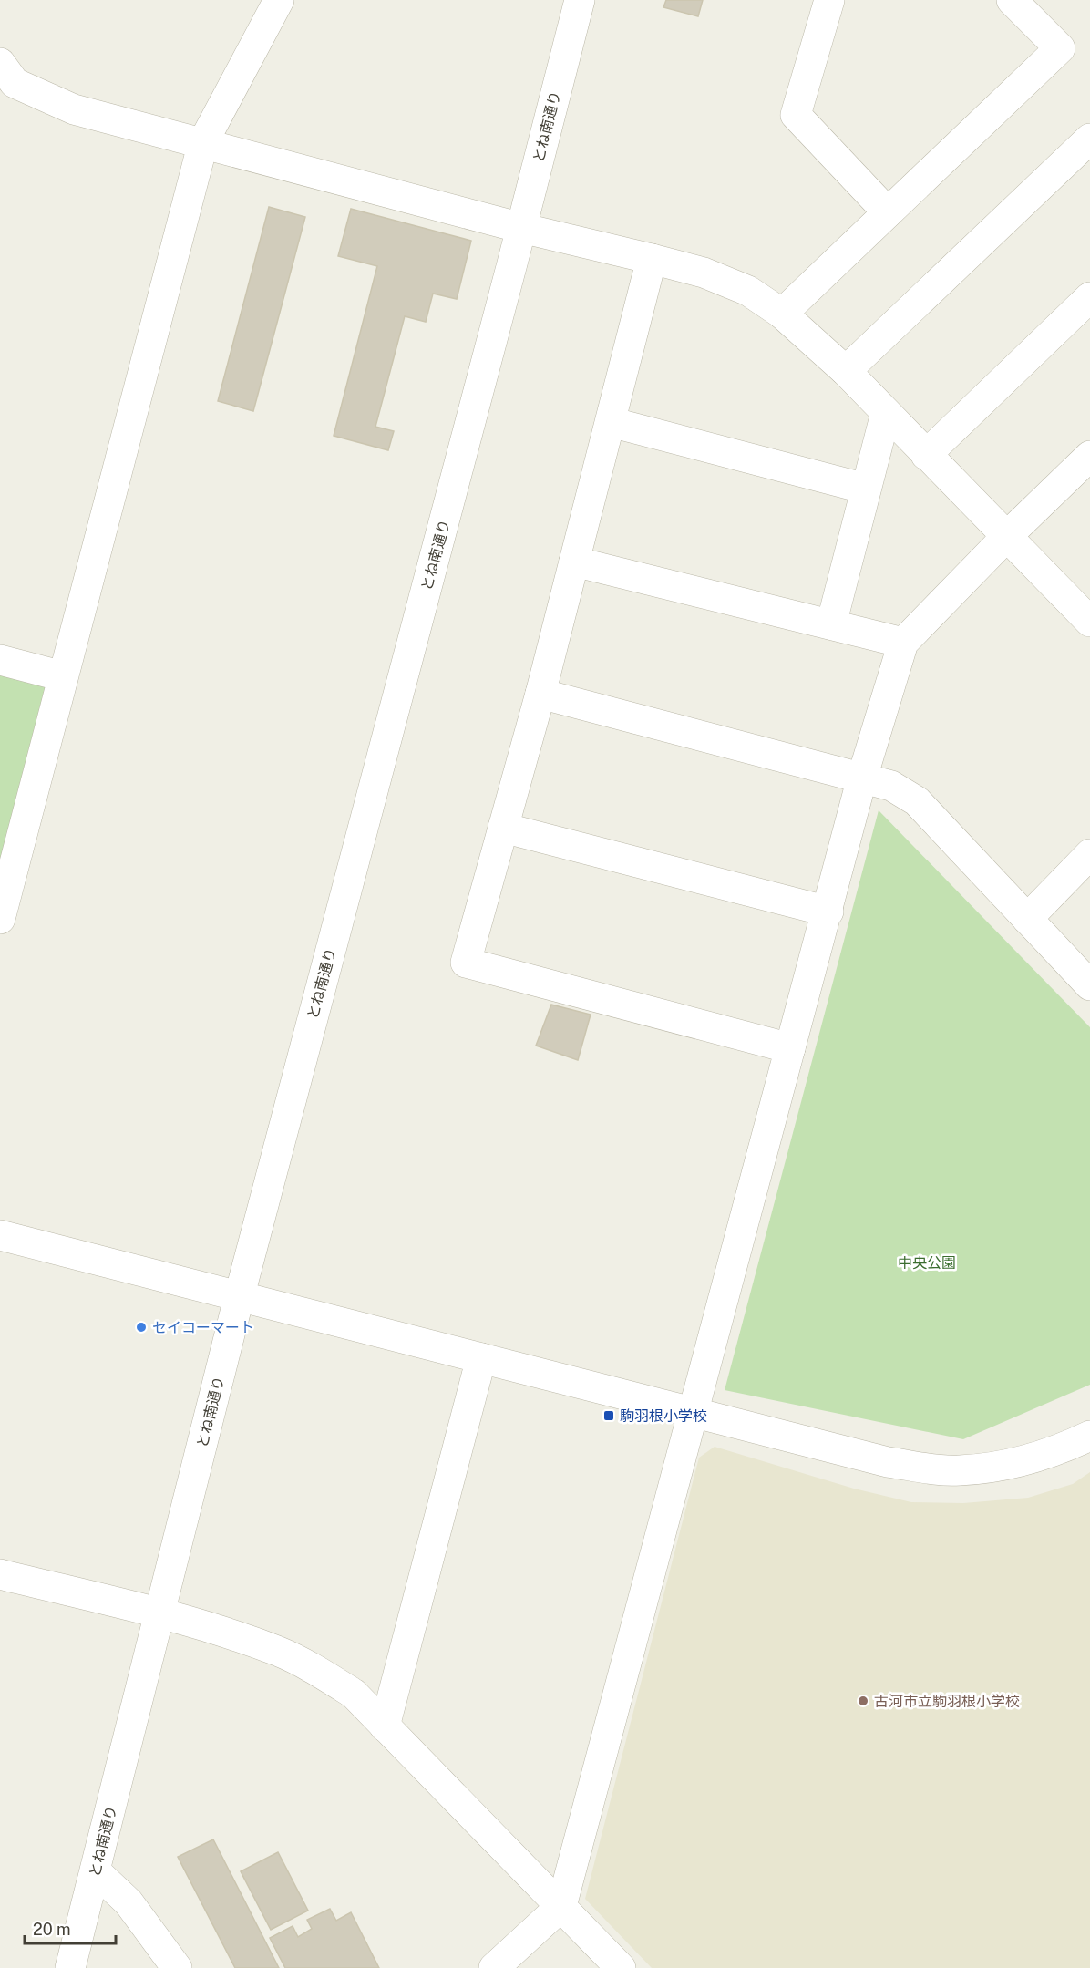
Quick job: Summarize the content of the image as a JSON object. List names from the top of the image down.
{
  "streets": {
    "street": ["とね南通り"]
  },
  "parks": ["中央公園"],
  "places": {
    "other": ["セイコーマート", "古河市立駒羽根小学校"],
    "transit": ["駒羽根小学校"]
  },
  "scale_bar": "20 m"
}
